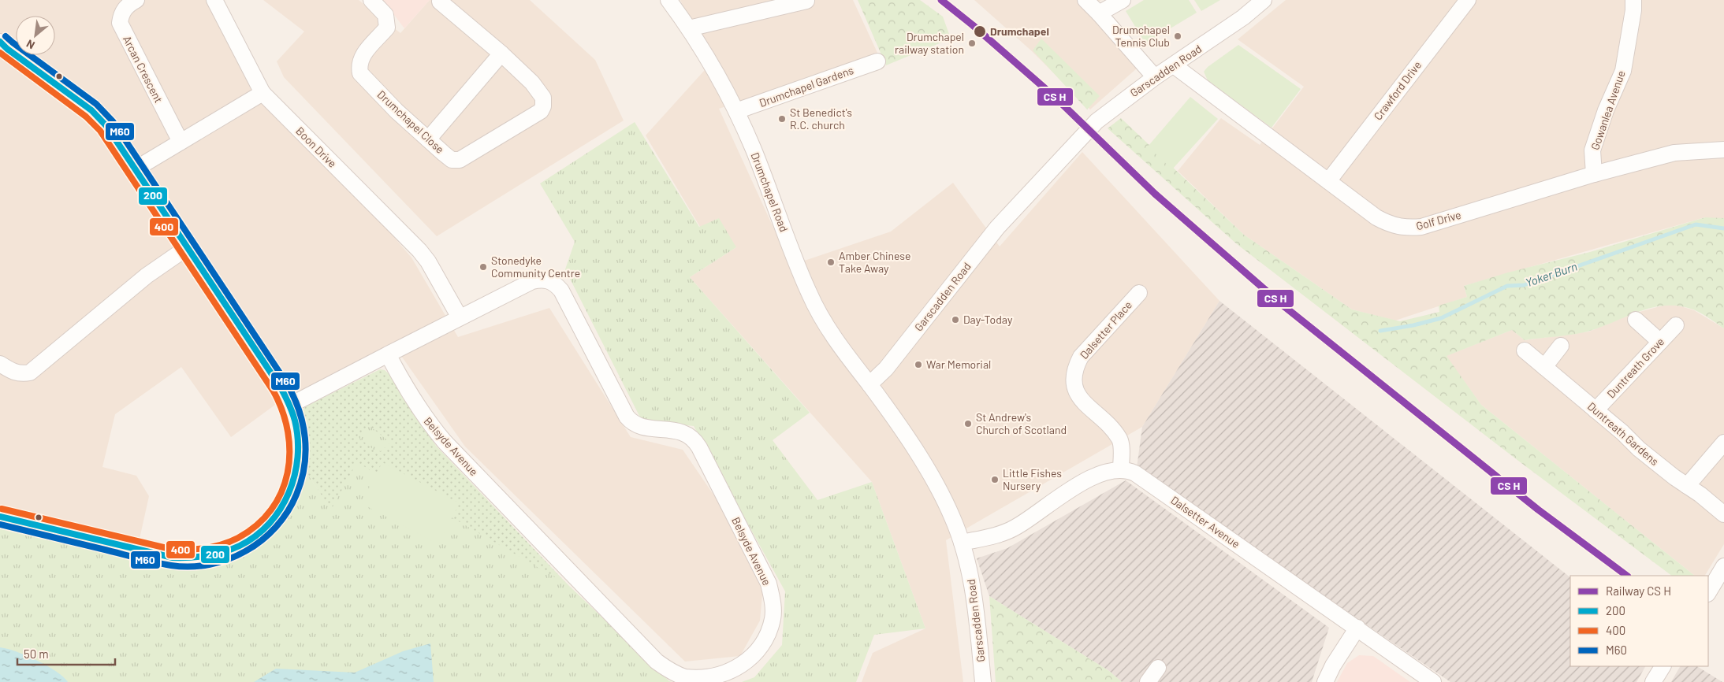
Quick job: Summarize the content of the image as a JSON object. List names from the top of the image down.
{
  "streets": {
    "street": [
      "Arcan Crescent",
      "Garscadden Road",
      "Drumchapel Gardens",
      "Crawford Drive",
      "Gowanlea Avenue",
      "Drumchapel Close",
      "Boon Drive",
      "Drumchapel Road",
      "Golf Drive",
      "Dalsetter Place",
      "Duntreath Grove",
      "Duntreath Gardens",
      "Belsyde Avenue",
      "Dalsetter Avenue"
    ]
  },
  "crossings": [
    ["Garscadden Road", "Drumchapel Road"],
    ["Garscadden Road", "Golf Drive"],
    ["Drumchapel Gardens", "Drumchapel Road"],
    ["Crawford Drive", "Golf Drive"],
    ["Gowanlea Avenue", "Golf Drive"],
    ["Boon Drive", "Belsyde Avenue"],
    ["Dalsetter Place", "Dalsetter Avenue"],
    ["Duntreath Grove", "Duntreath Gardens"]
  ],
  "water": ["Yoker Burn"],
  "places": [
    "Drumchapel",
    "Drumchapel Tennis Club",
    "Drumchapel railway station",
    "St Benedict's R.C. church",
    "Amber Chinese Take Away",
    "Stonedyke Community Centre",
    "Day-Today",
    "War Memorial",
    "St Andrew's Church of Scotland",
    "Little Fishes Nursery"
  ],
  "lines": ["transit line M60", "transit line 200", "transit line 400"],
  "legend": [
    "Railway CS H",
    "200",
    "400",
    "M60"
  ],
  "scale_bar": "50 m",
  "north": "bottom left"
}
